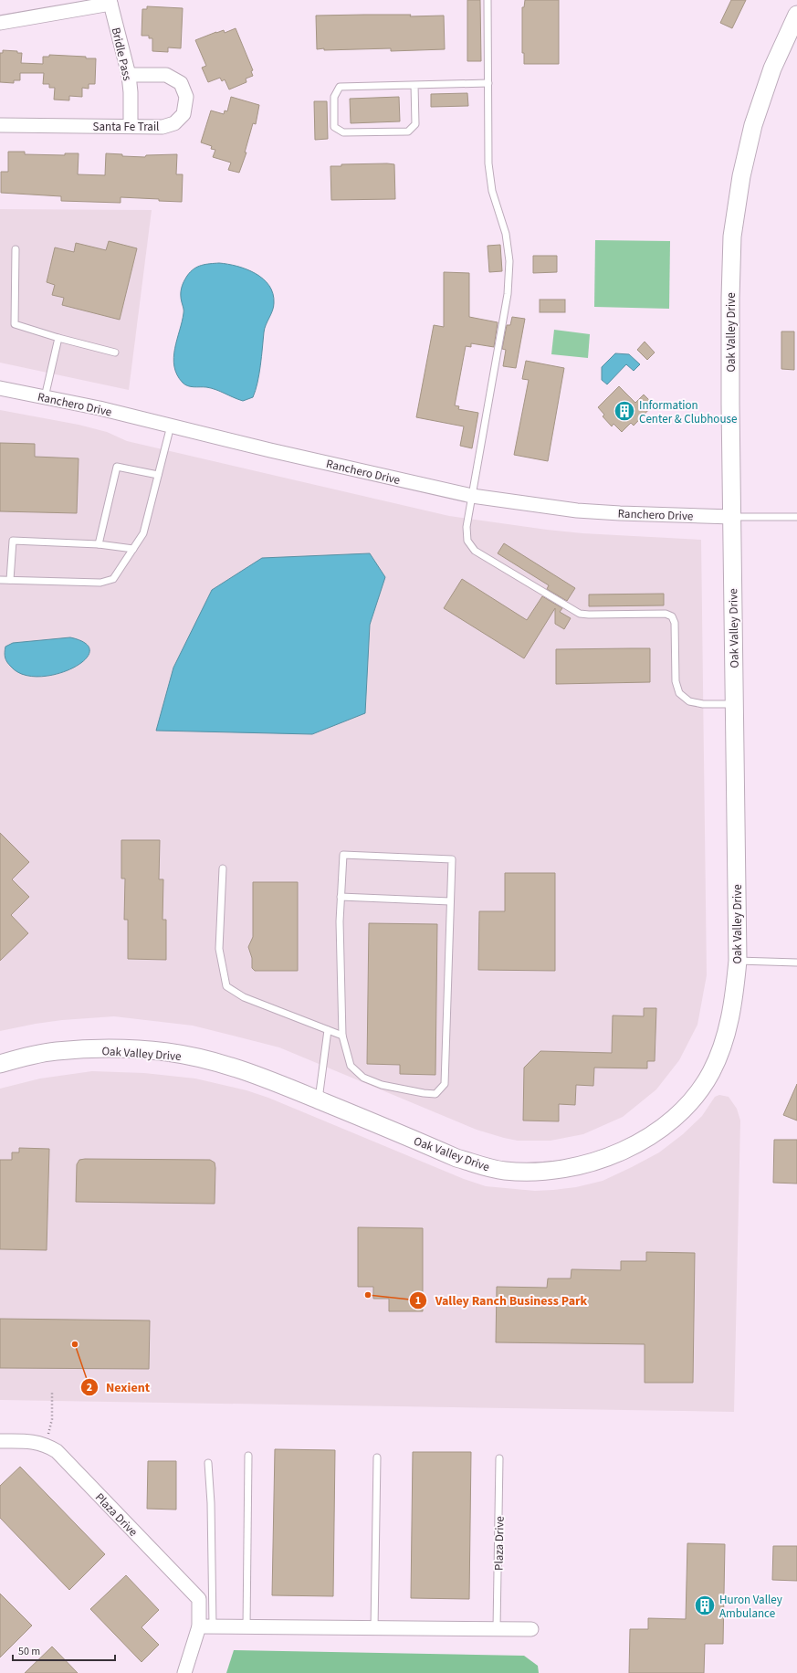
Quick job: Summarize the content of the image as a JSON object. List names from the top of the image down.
{
  "streets": {
    "street": [
      "Bridle Pass",
      "Santa Fe Trail",
      "Oak Valley Drive",
      "Ranchero Drive",
      "Plaza Drive"
    ]
  },
  "crossings": [
    ["Bridle Pass", "Santa Fe Trail"],
    ["Oak Valley Drive", "Ranchero Drive"]
  ],
  "places": {
    "building": ["Information Center & Clubhouse", "Huron Valley Ambulance"],
    "other": ["Valley Ranch Business Park", "Nexient"]
  },
  "scale_bar": "50 m"
}
